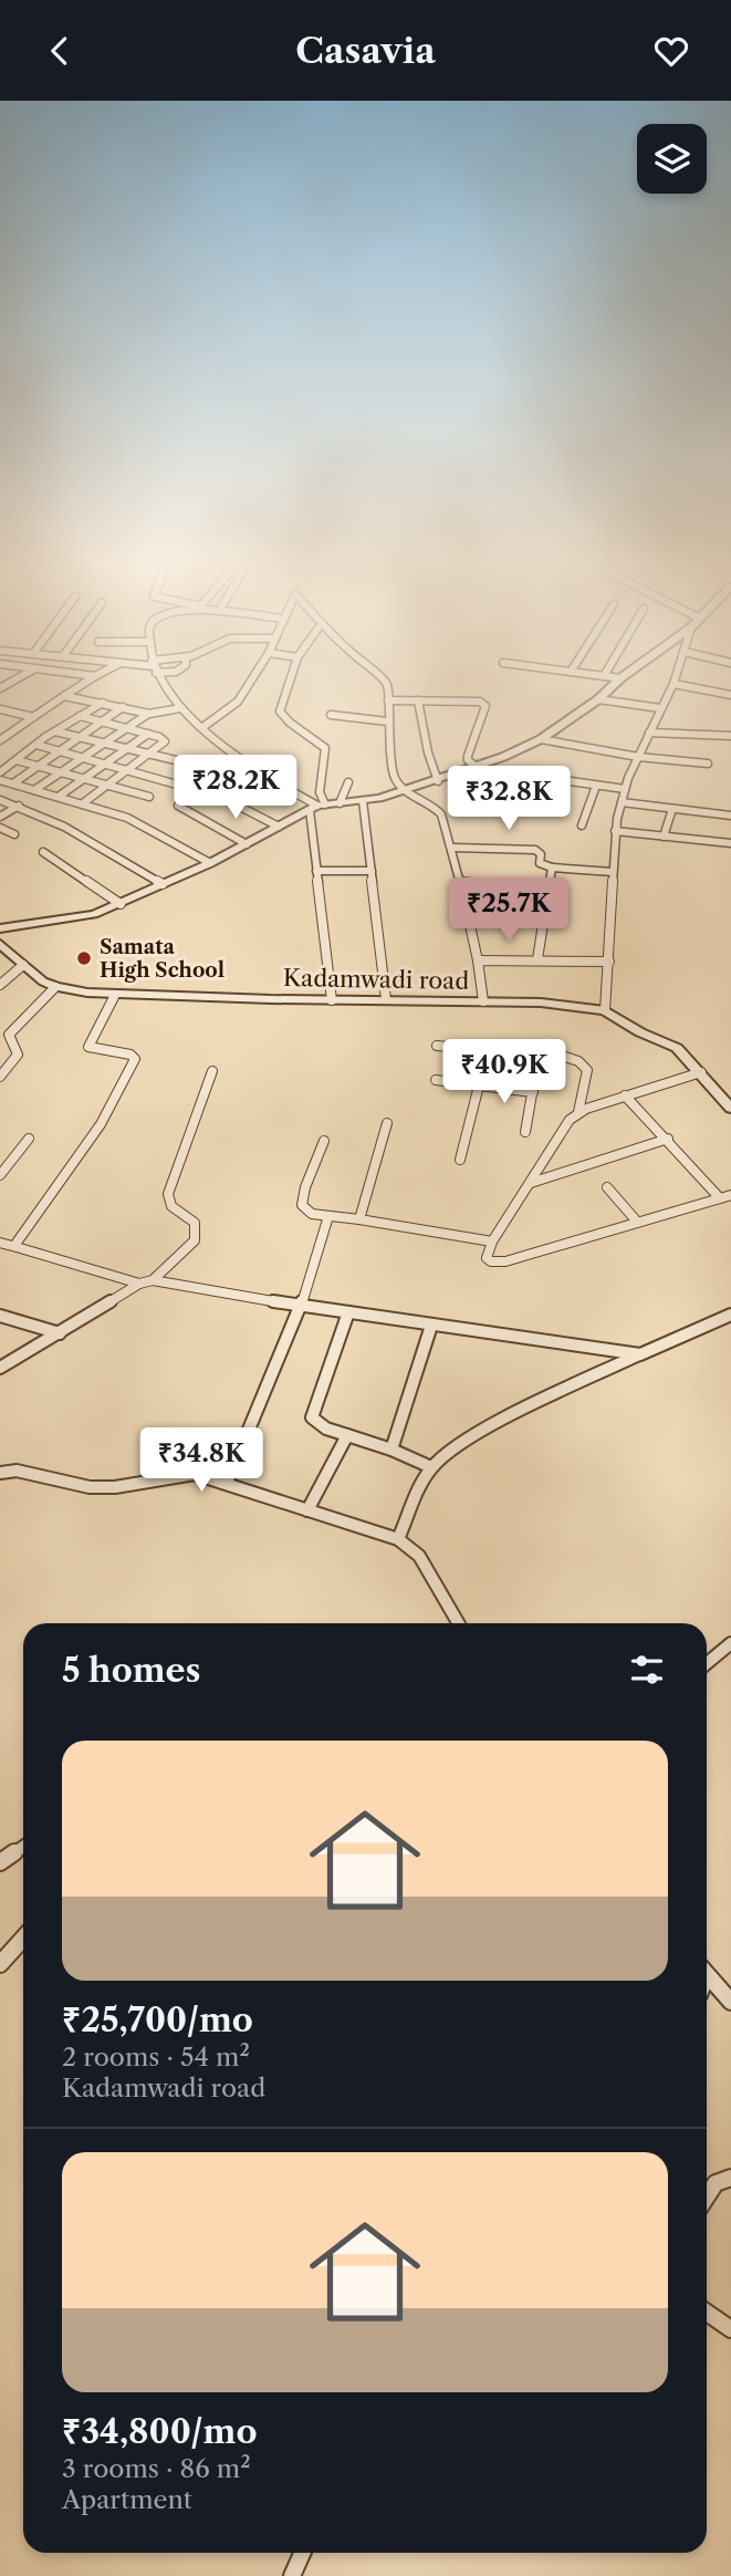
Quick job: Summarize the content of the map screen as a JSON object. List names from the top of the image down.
{
  "streets": {
    "street": ["Kadamwadi road"]
  },
  "places": ["Samata High School"],
  "page": {
    "header": "Casavia",
    "price": [
      "₹28.2K",
      "₹32.8K",
      "₹25.7K",
      "₹40.9K",
      "₹34.8K"
    ],
    "heading": "5 homes",
    "list": [
      {
        "name": "₹25,700/mo",
        "note": "2 rooms · 54 m² · Kadamwadi road"
      },
      {
        "name": "₹34,800/mo",
        "note": "3 rooms · 86 m² · Apartment"
      }
    ]
  }
}
